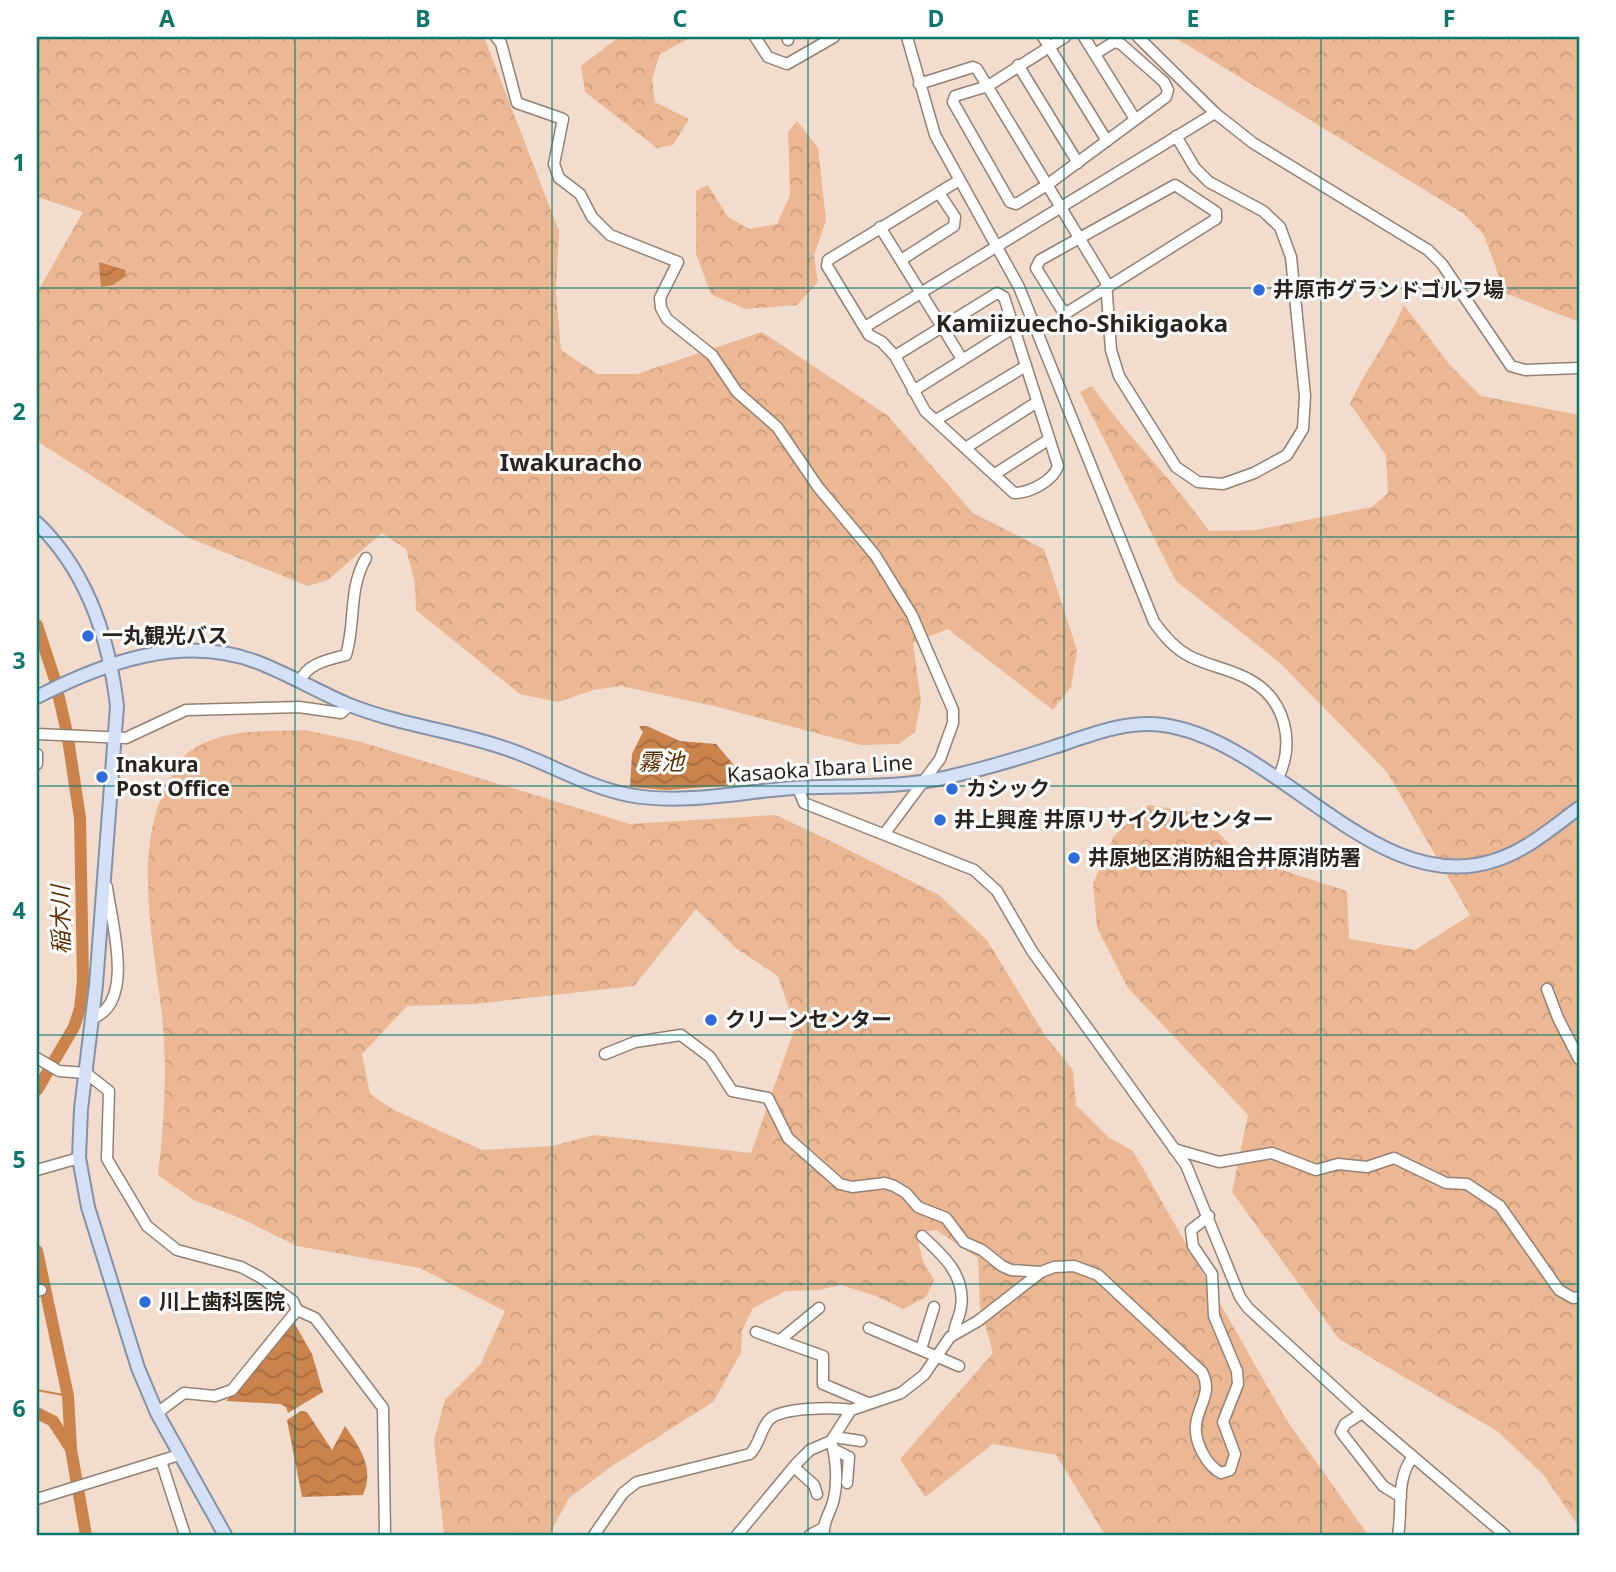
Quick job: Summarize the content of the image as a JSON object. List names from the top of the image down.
{
  "streets": {
    "main road": ["Kasaoka Ibara Line"]
  },
  "districts": ["Kamiizuecho-Shikigaoka", "Iwakuracho"],
  "water": ["霧池", "稲木川"],
  "places": [
    "井原市グランドゴルフ場",
    "一丸観光バス",
    "Inakura Post Office",
    "カシック",
    "井上興産 井原リサイクルセンター",
    "井原地区消防組合井原消防署",
    "クリーンセンター",
    "川上歯科医院"
  ],
  "grid": {
    "columns": [
      "A",
      "B",
      "C",
      "D",
      "E",
      "F"
    ],
    "rows": [
      "1",
      "2",
      "3",
      "4",
      "5",
      "6"
    ]
  }
}
